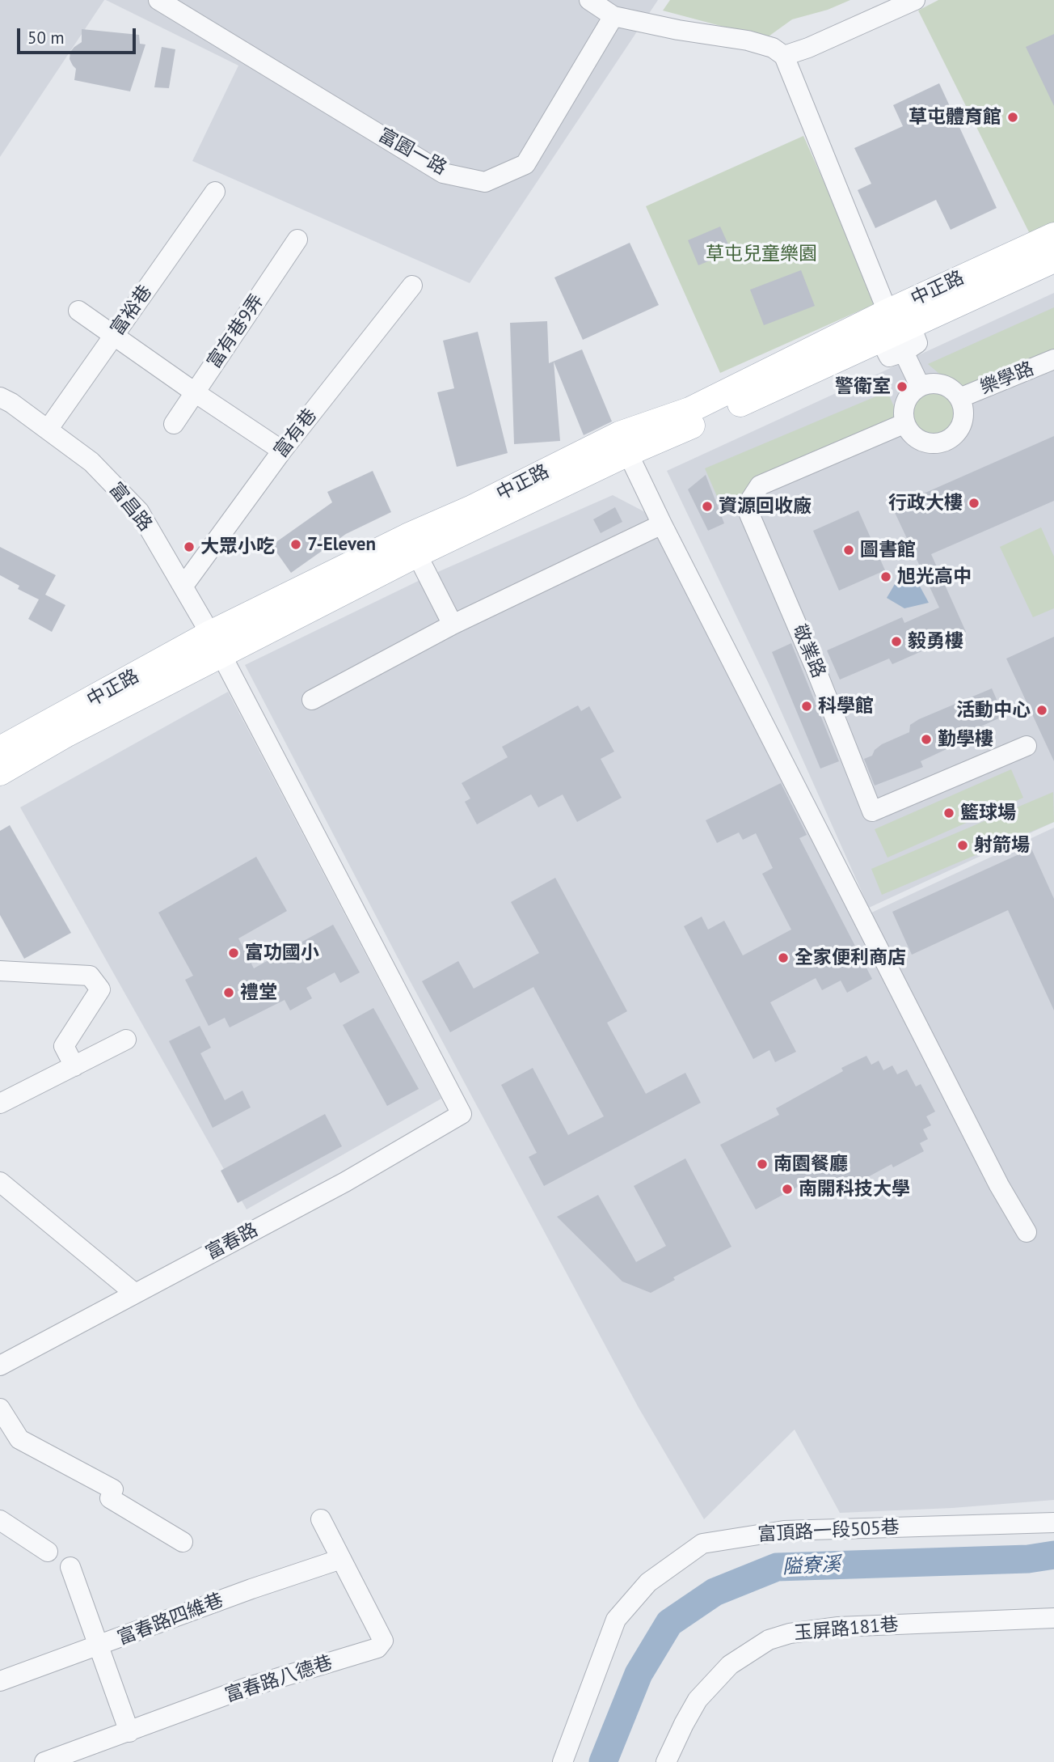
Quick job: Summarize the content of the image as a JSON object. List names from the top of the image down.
{
  "streets": {
    "main road": ["中正路"],
    "street": [
      "富園一路",
      "富裕巷",
      "富有巷9弄",
      "樂學路",
      "富有巷",
      "富昌路",
      "敬業路",
      "富春路",
      "富頂路一段505巷",
      "富春路四維巷",
      "玉屏路181巷",
      "富春路八德巷"
    ]
  },
  "crossings": [
    ["中正路", "富昌路"],
    ["富裕巷", "富昌路"],
    ["樂學路", "敬業路"],
    ["富有巷", "富昌路"],
    ["富昌路", "富春路"],
    ["富春路四維巷", "富春路八德巷"]
  ],
  "water": ["隘寮溪"],
  "parks": ["草屯兒童樂園"],
  "places": [
    "草屯體育館",
    "警衛室",
    "行政大樓",
    "資源回收廠",
    "7-Eleven",
    "大眾小吃",
    "圖書館",
    "旭光高中",
    "毅勇樓",
    "科學館",
    "活動中心",
    "勤學樓",
    "籃球場",
    "射箭場",
    "富功國小",
    "全家便利商店",
    "禮堂",
    "南園餐廳",
    "南開科技大學"
  ],
  "scale_bar": "50 m"
}
